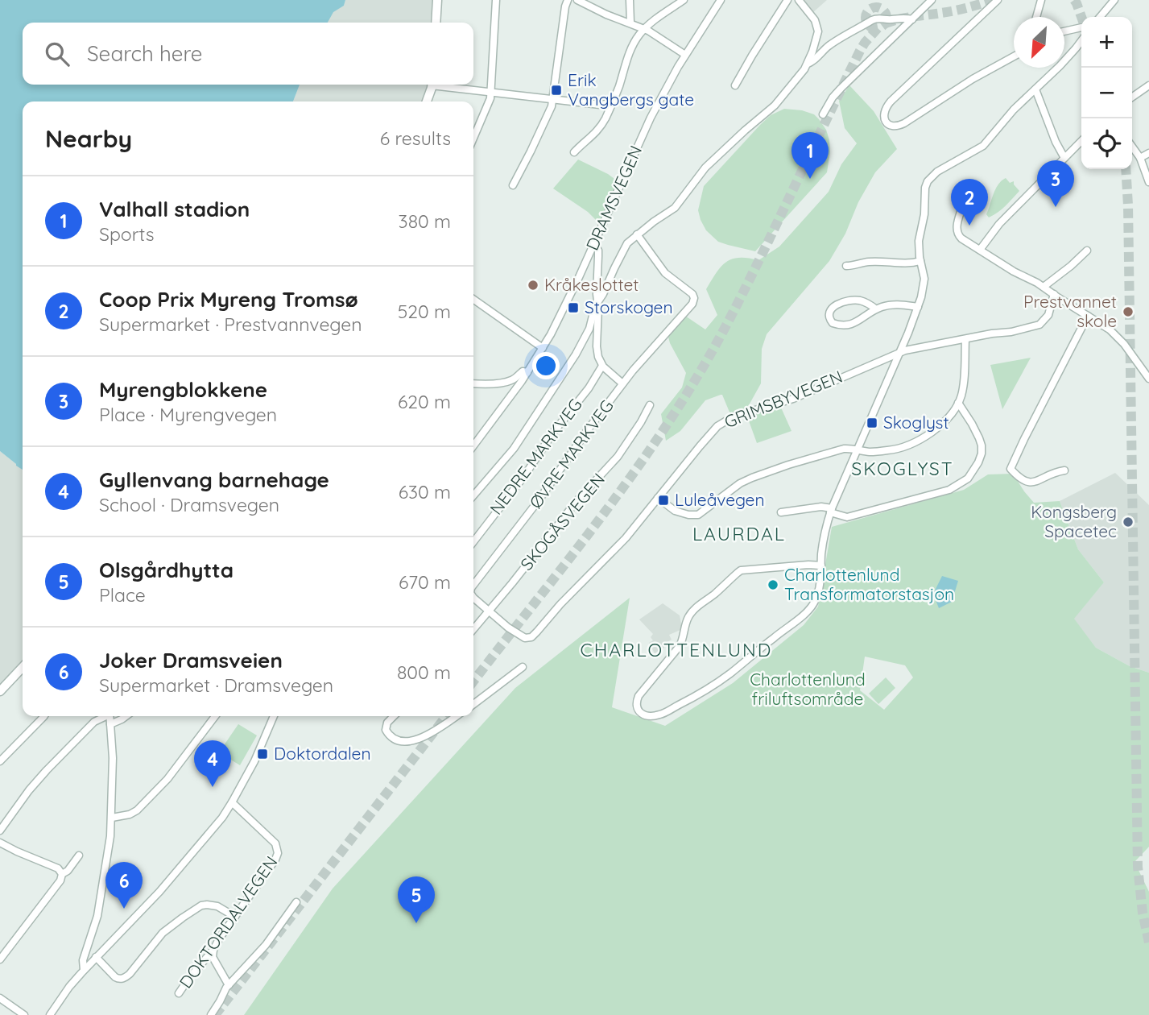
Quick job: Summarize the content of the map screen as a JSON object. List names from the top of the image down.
{
  "streets": {
    "street": [
      "DRAMSVEGEN",
      "GRIMSBYVEGEN",
      "ØVRE MARKVEG",
      "NEDRE MARKVEG",
      "SKOGÅSVEGEN",
      "DOKTORDALVEGEN"
    ]
  },
  "crossings": [
    ["GRIMSBYVEGEN", "ØVRE MARKVEG"],
    ["GRIMSBYVEGEN", "SKOGÅSVEGEN"],
    ["ØVRE MARKVEG", "SKOGÅSVEGEN"]
  ],
  "districts": ["SKOGLYST", "LAURDAL", "CHARLOTTENLUND"],
  "parks": ["Charlottenlund friluftsområde"],
  "places": {
    "transit": [
      "Erik Vangbergs gate",
      "Storskogen",
      "Skoglyst",
      "Luleåvegen",
      "Doktordalen"
    ],
    "other": [
      "Kråkeslottet",
      "Prestvannet skole",
      "Kongsberg Spacetec",
      "Charlottenlund Transformatorstasjon"
    ]
  },
  "north": "bottom left",
  "page": {
    "map_buttons": ["+", "−"],
    "search": "Search here",
    "heading": ["Nearby", "6 results"],
    "pins": [
      "1",
      "3",
      "2",
      "4",
      "6",
      "5"
    ],
    "list": [
      {
        "mark": "1",
        "name": "Valhall stadion",
        "note": "Sports",
        "value": "380 m"
      },
      {
        "mark": "2",
        "name": "Coop Prix Myreng Tromsø",
        "note": "Supermarket · Prestvannvegen",
        "value": "520 m"
      },
      {
        "mark": "3",
        "name": "Myrengblokkene",
        "note": "Place · Myrengvegen",
        "value": "620 m"
      },
      {
        "mark": "4",
        "name": "Gyllenvang barnehage",
        "note": "School · Dramsvegen",
        "value": "630 m"
      },
      {
        "mark": "5",
        "name": "Olsgårdhytta",
        "note": "Place",
        "value": "670 m"
      },
      {
        "mark": "6",
        "name": "Joker Dramsveien",
        "note": "Supermarket · Dramsvegen",
        "value": "800 m"
      }
    ]
  }
}
